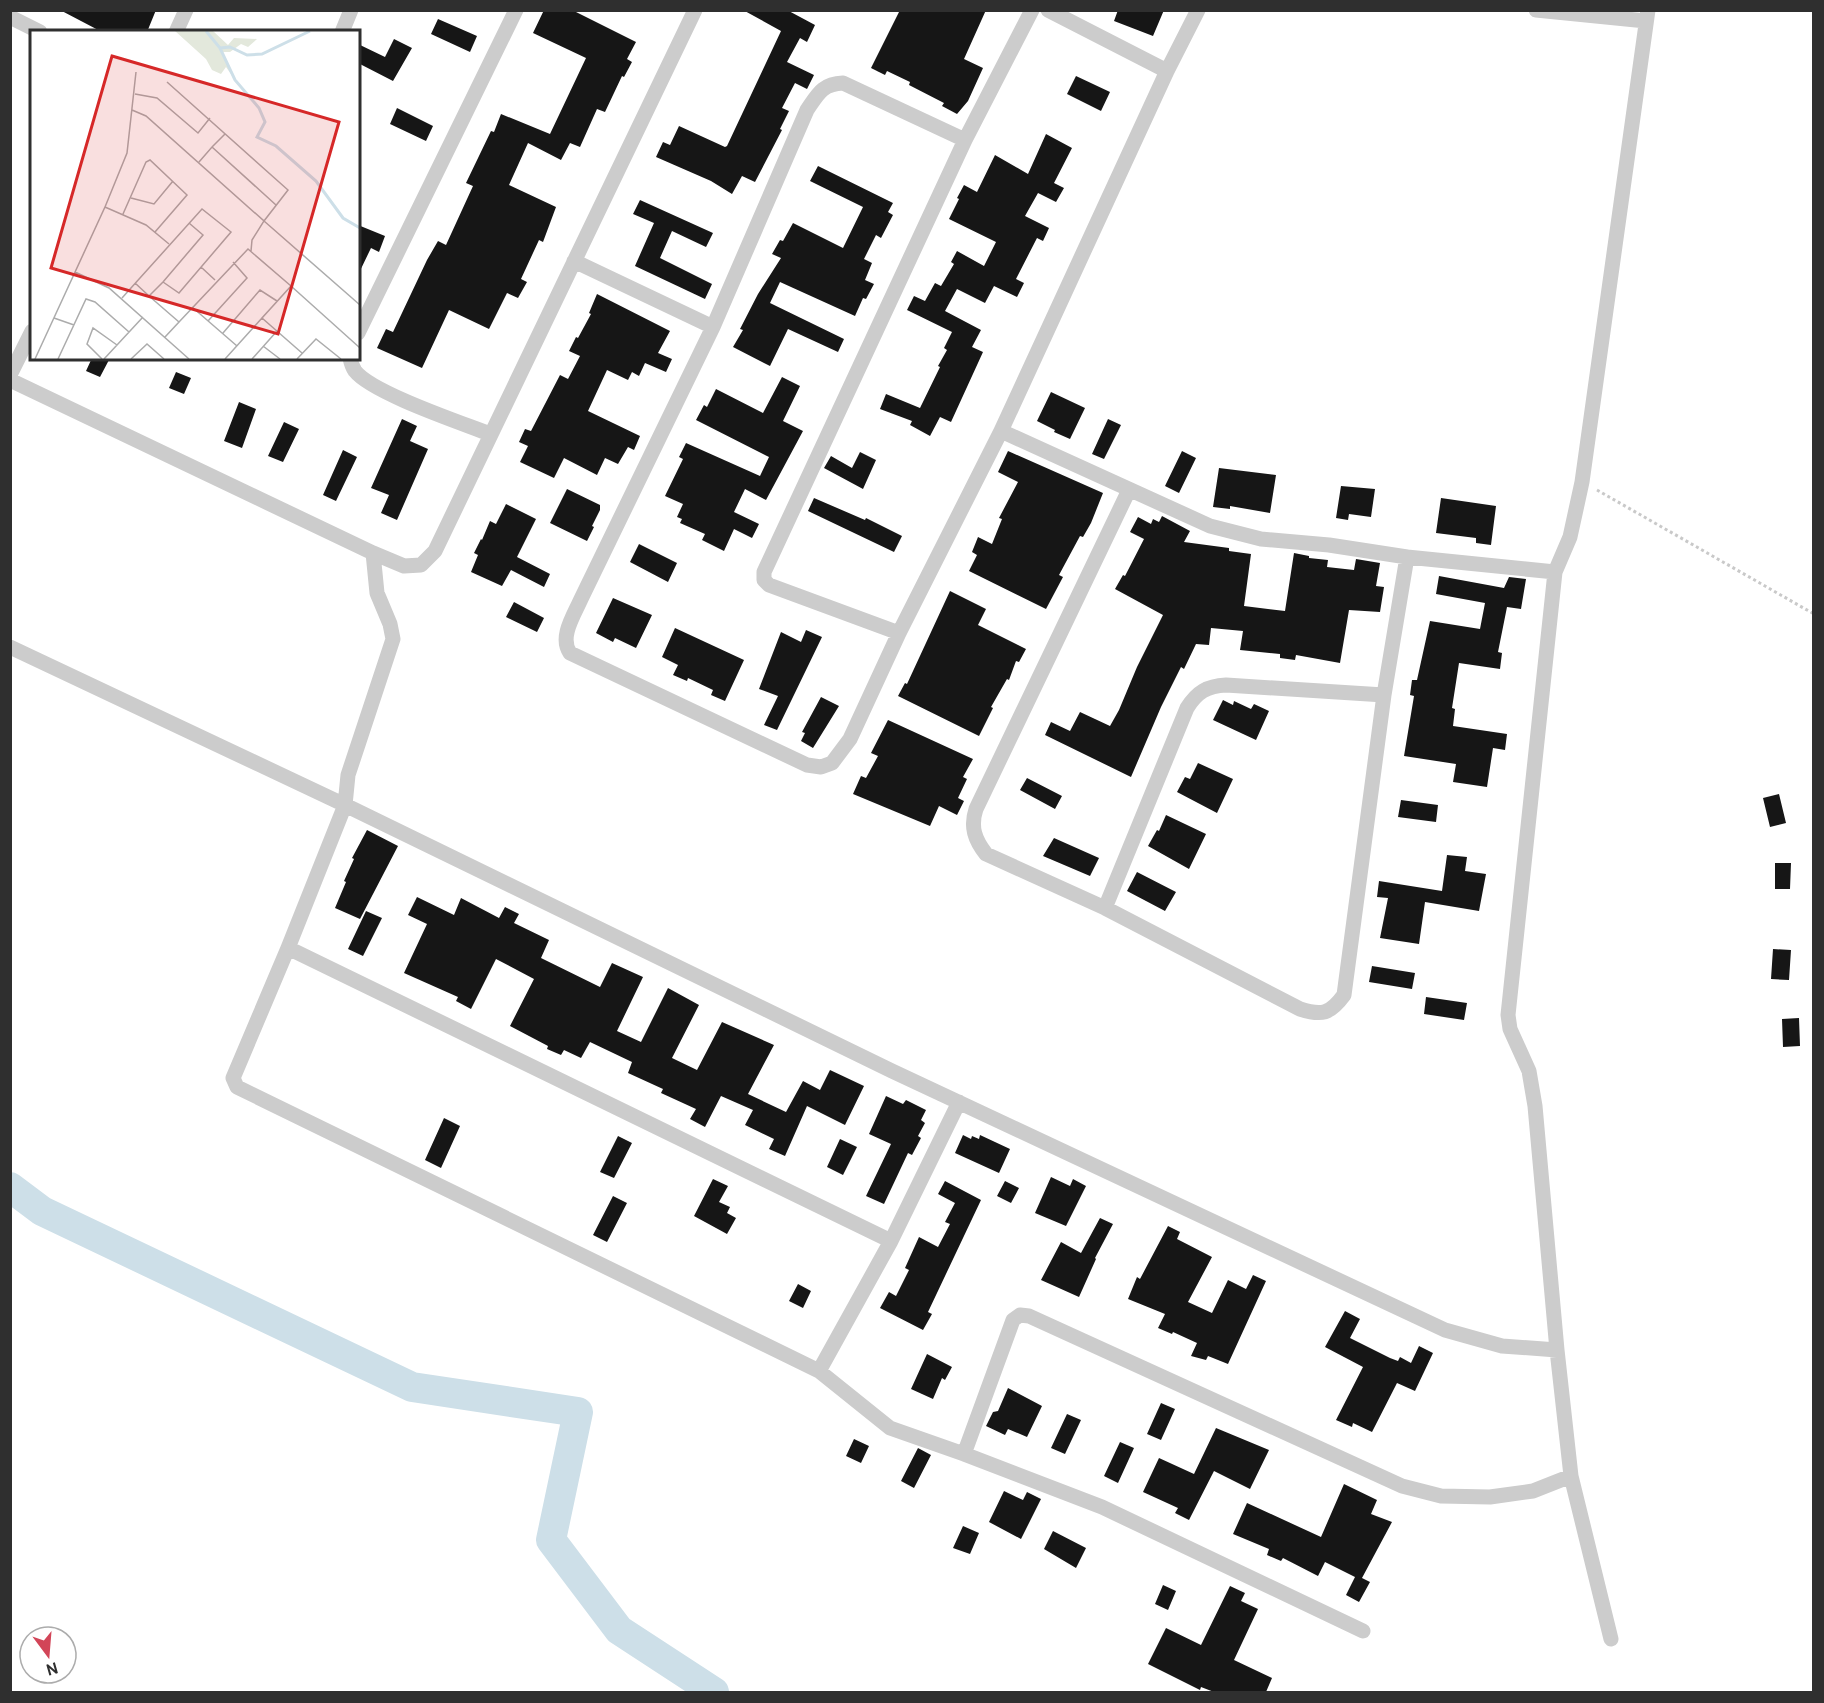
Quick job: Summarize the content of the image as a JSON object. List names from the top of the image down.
{
  "north": "bottom"
}
